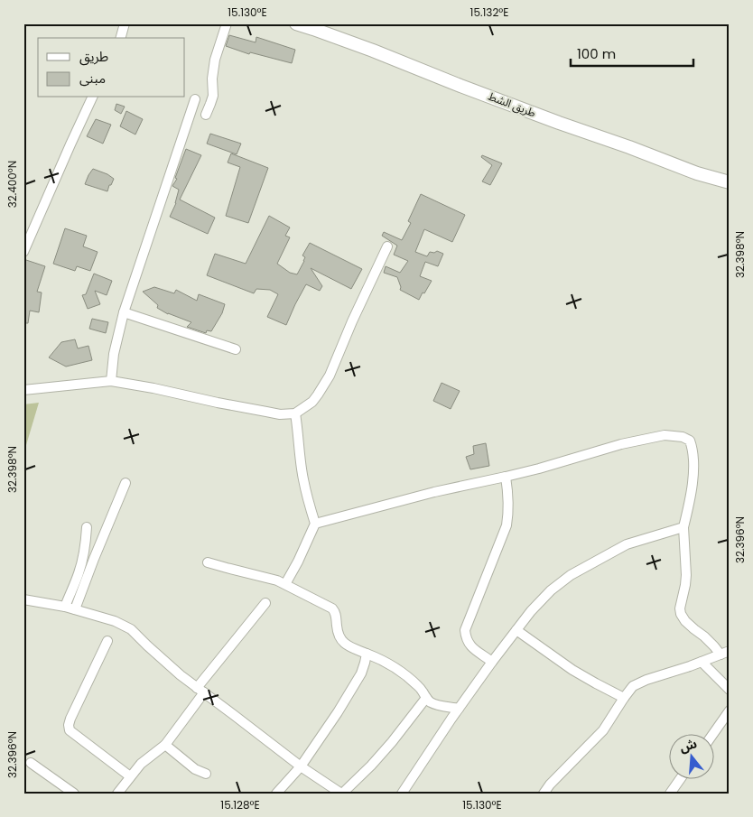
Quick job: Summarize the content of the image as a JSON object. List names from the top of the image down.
{
  "streets": {
    "main road": ["طريق الشط"]
  },
  "legend": ["طريق", "مبنى"],
  "scale_bar": "100 m",
  "north": "top",
  "coordinates": [
    "15.130°E",
    "15.132°E",
    "32.400°N",
    "32.398°N",
    "32.396°N",
    "15.128°E"
  ]
}
